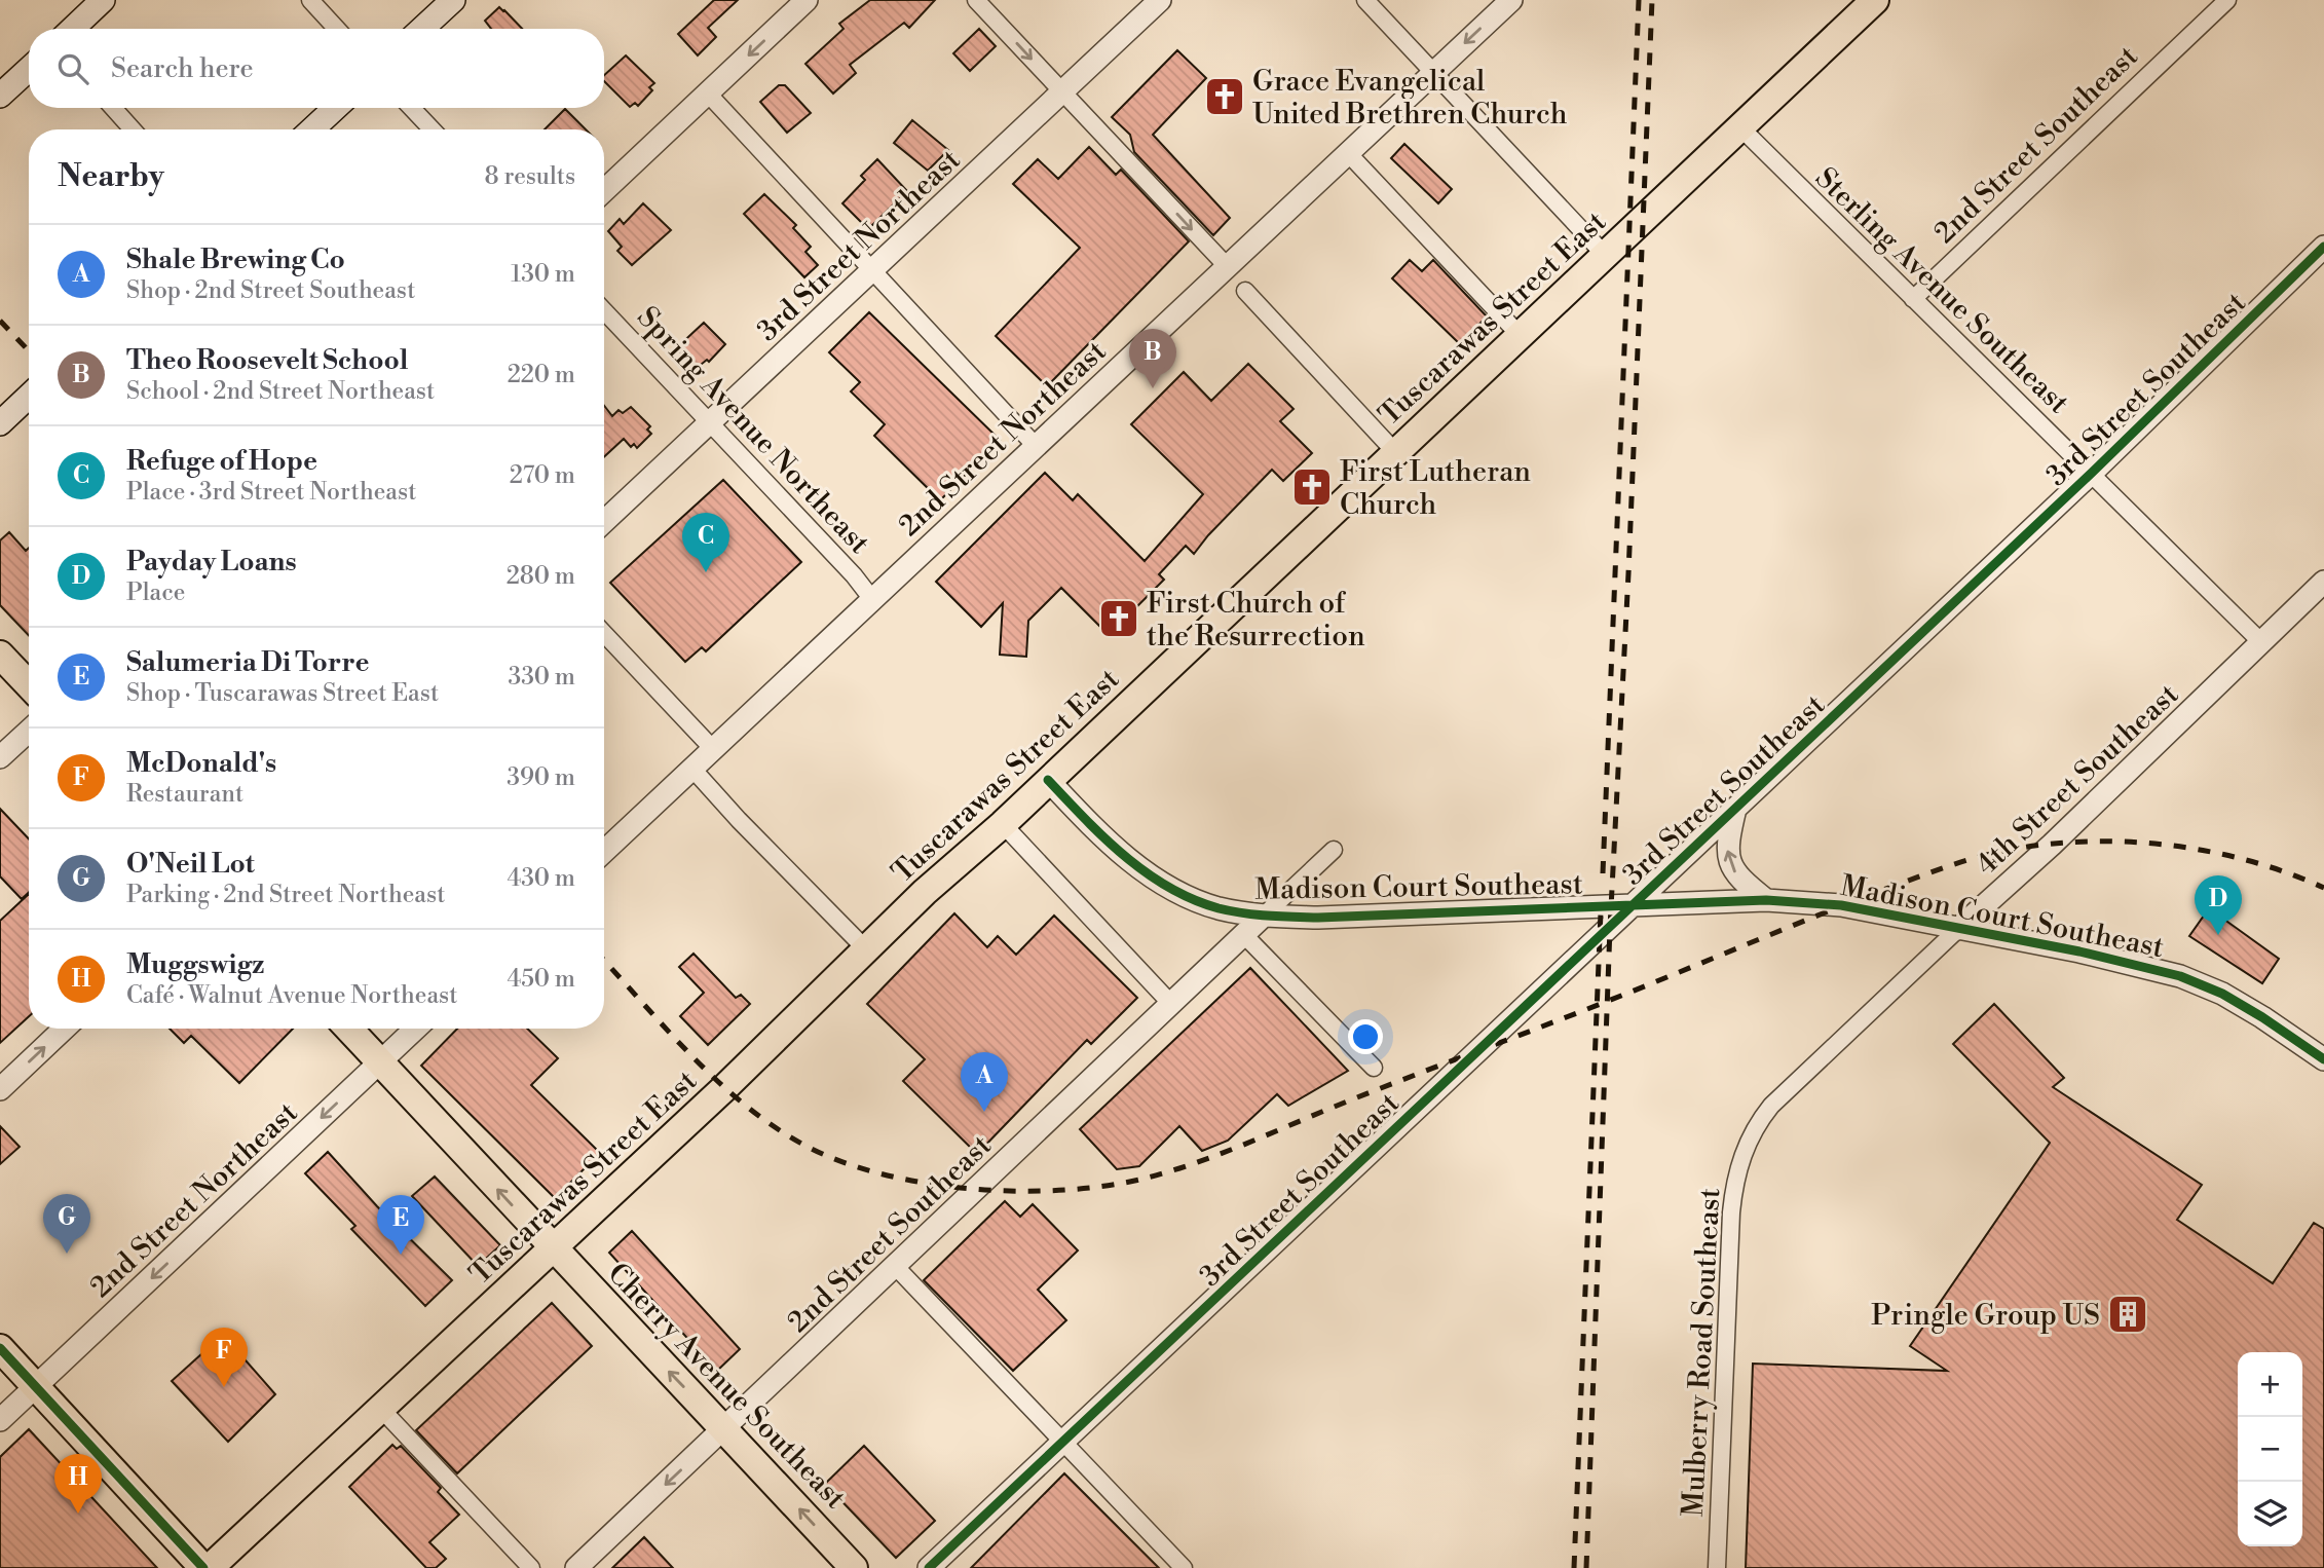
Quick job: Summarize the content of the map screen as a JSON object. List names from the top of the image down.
{
  "streets": {
    "main road": ["Tuscarawas Street East", "Cherry Avenue Southeast"],
    "street": [
      "2nd Street Southeast",
      "3rd Street Northeast",
      "Sterling Avenue Southeast",
      "3rd Street Southeast",
      "Spring Avenue Northeast",
      "2nd Street Northeast",
      "4th Street Southeast",
      "Madison Court Southeast",
      "Mulberry Road Southeast"
    ]
  },
  "crossings": [
    ["2nd Street Southeast", "Sterling Avenue Southeast"],
    ["2nd Street Southeast", "Madison Court Southeast"],
    ["2nd Street Southeast", "Cherry Avenue Southeast"],
    ["3rd Street Northeast", "Spring Avenue Northeast"],
    ["Sterling Avenue Southeast", "Tuscarawas Street East"],
    ["Sterling Avenue Southeast", "3rd Street Southeast"],
    ["Sterling Avenue Southeast", "4th Street Southeast"],
    ["Tuscarawas Street East", "Madison Court Southeast"],
    ["Tuscarawas Street East", "Cherry Avenue Southeast"],
    ["3rd Street Southeast", "Madison Court Southeast"],
    ["Spring Avenue Northeast", "2nd Street Northeast"],
    ["2nd Street Northeast", "Cherry Avenue Southeast"],
    ["4th Street Southeast", "Madison Court Southeast"],
    ["4th Street Southeast", "Mulberry Road Southeast"]
  ],
  "one_way": ["Cherry Avenue Southeast"],
  "places": {
    "church": ["Grace Evangelical United Brethren Church", "First Lutheran Church", "First Church of the Resurrection"],
    "building": ["Pringle Group US"]
  },
  "page": {
    "search": "Search here",
    "heading": ["Nearby", "8 results"],
    "list": [
      {
        "mark": "A",
        "name": "Shale Brewing Co",
        "note": "Shop · 2nd Street Southeast",
        "value": "130 m"
      },
      {
        "mark": "B",
        "name": "Theo Roosevelt School",
        "note": "School · 2nd Street Northeast",
        "value": "220 m"
      },
      {
        "mark": "C",
        "name": "Refuge of Hope",
        "note": "Place · 3rd Street Northeast",
        "value": "270 m"
      },
      {
        "mark": "D",
        "name": "Payday Loans",
        "note": "Place",
        "value": "280 m"
      },
      {
        "mark": "E",
        "name": "Salumeria Di Torre",
        "note": "Shop · Tuscarawas Street East",
        "value": "330 m"
      },
      {
        "mark": "F",
        "name": "McDonald's",
        "note": "Restaurant",
        "value": "390 m"
      },
      {
        "mark": "G",
        "name": "O'Neil Lot",
        "note": "Parking · 2nd Street Northeast",
        "value": "430 m"
      },
      {
        "mark": "H",
        "name": "Muggswigz",
        "note": "Café · Walnut Avenue Northeast",
        "value": "450 m"
      }
    ],
    "pins": [
      "B",
      "C",
      "D",
      "A",
      "G",
      "E",
      "F",
      "H"
    ],
    "map_buttons": ["+", "−"]
  }
}
